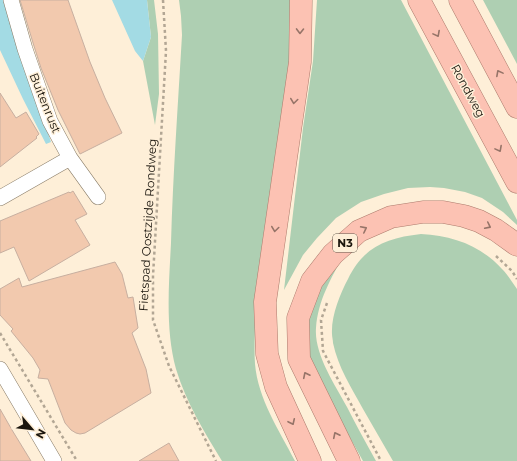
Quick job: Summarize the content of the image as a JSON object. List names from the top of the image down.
{
  "streets": {
    "highway": ["Rondweg", "N3"],
    "street": ["Buitenrust"],
    "path": ["Fietspad Oostzijde Rondweg"]
  },
  "north": "bottom right"
}
